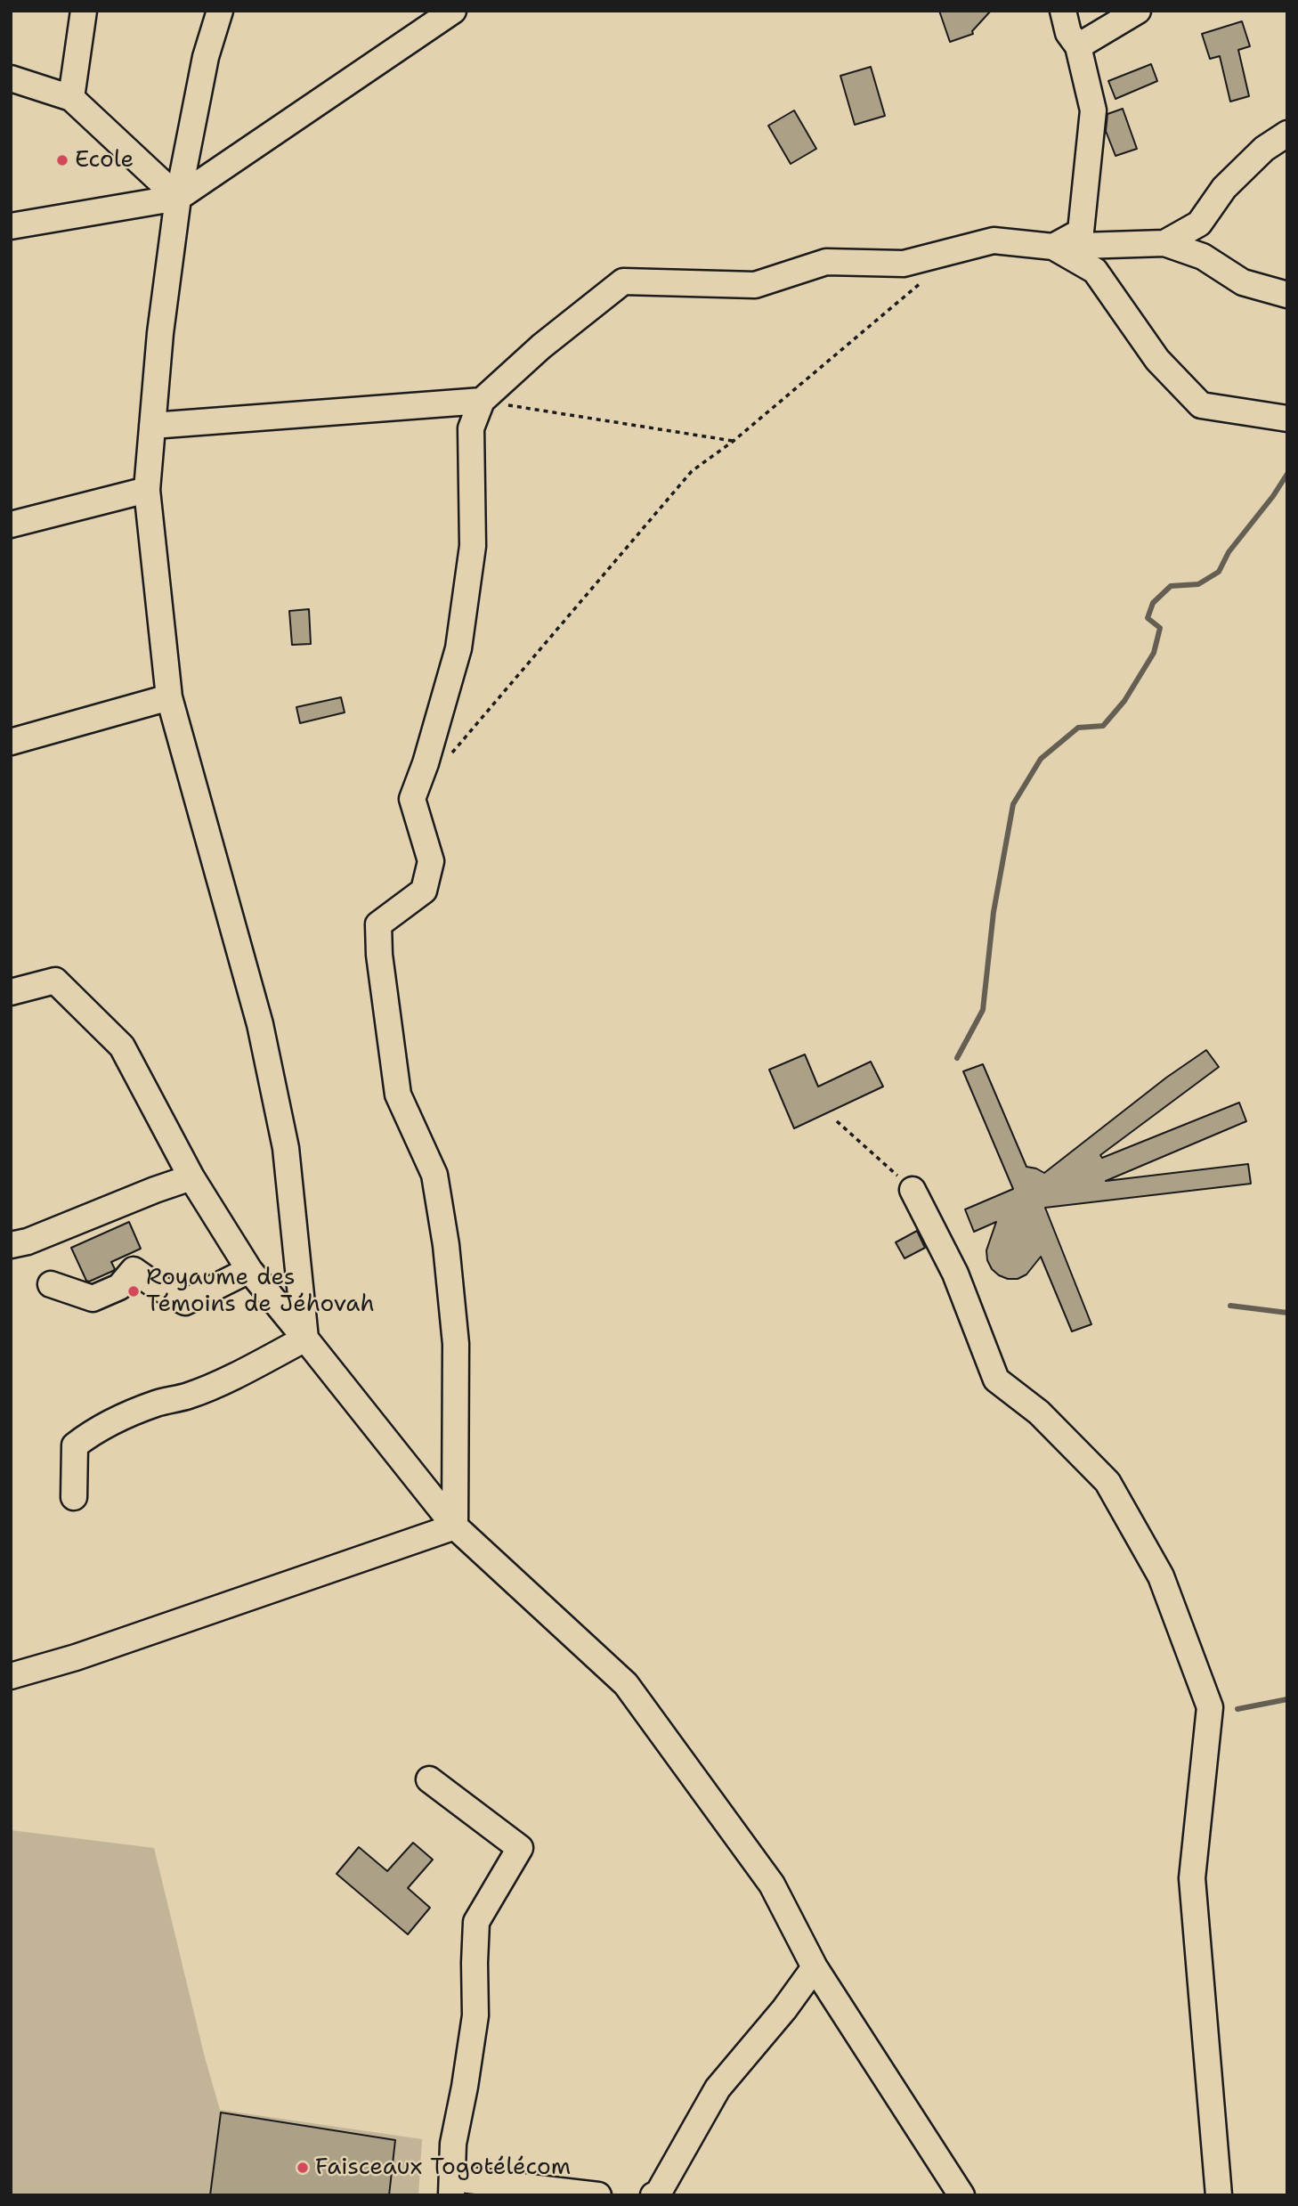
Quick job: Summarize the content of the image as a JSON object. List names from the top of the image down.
{
  "places": ["Ecole", "Royaume des Témoins de Jéhovah", "Faisceaux Togotélécom"]
}
